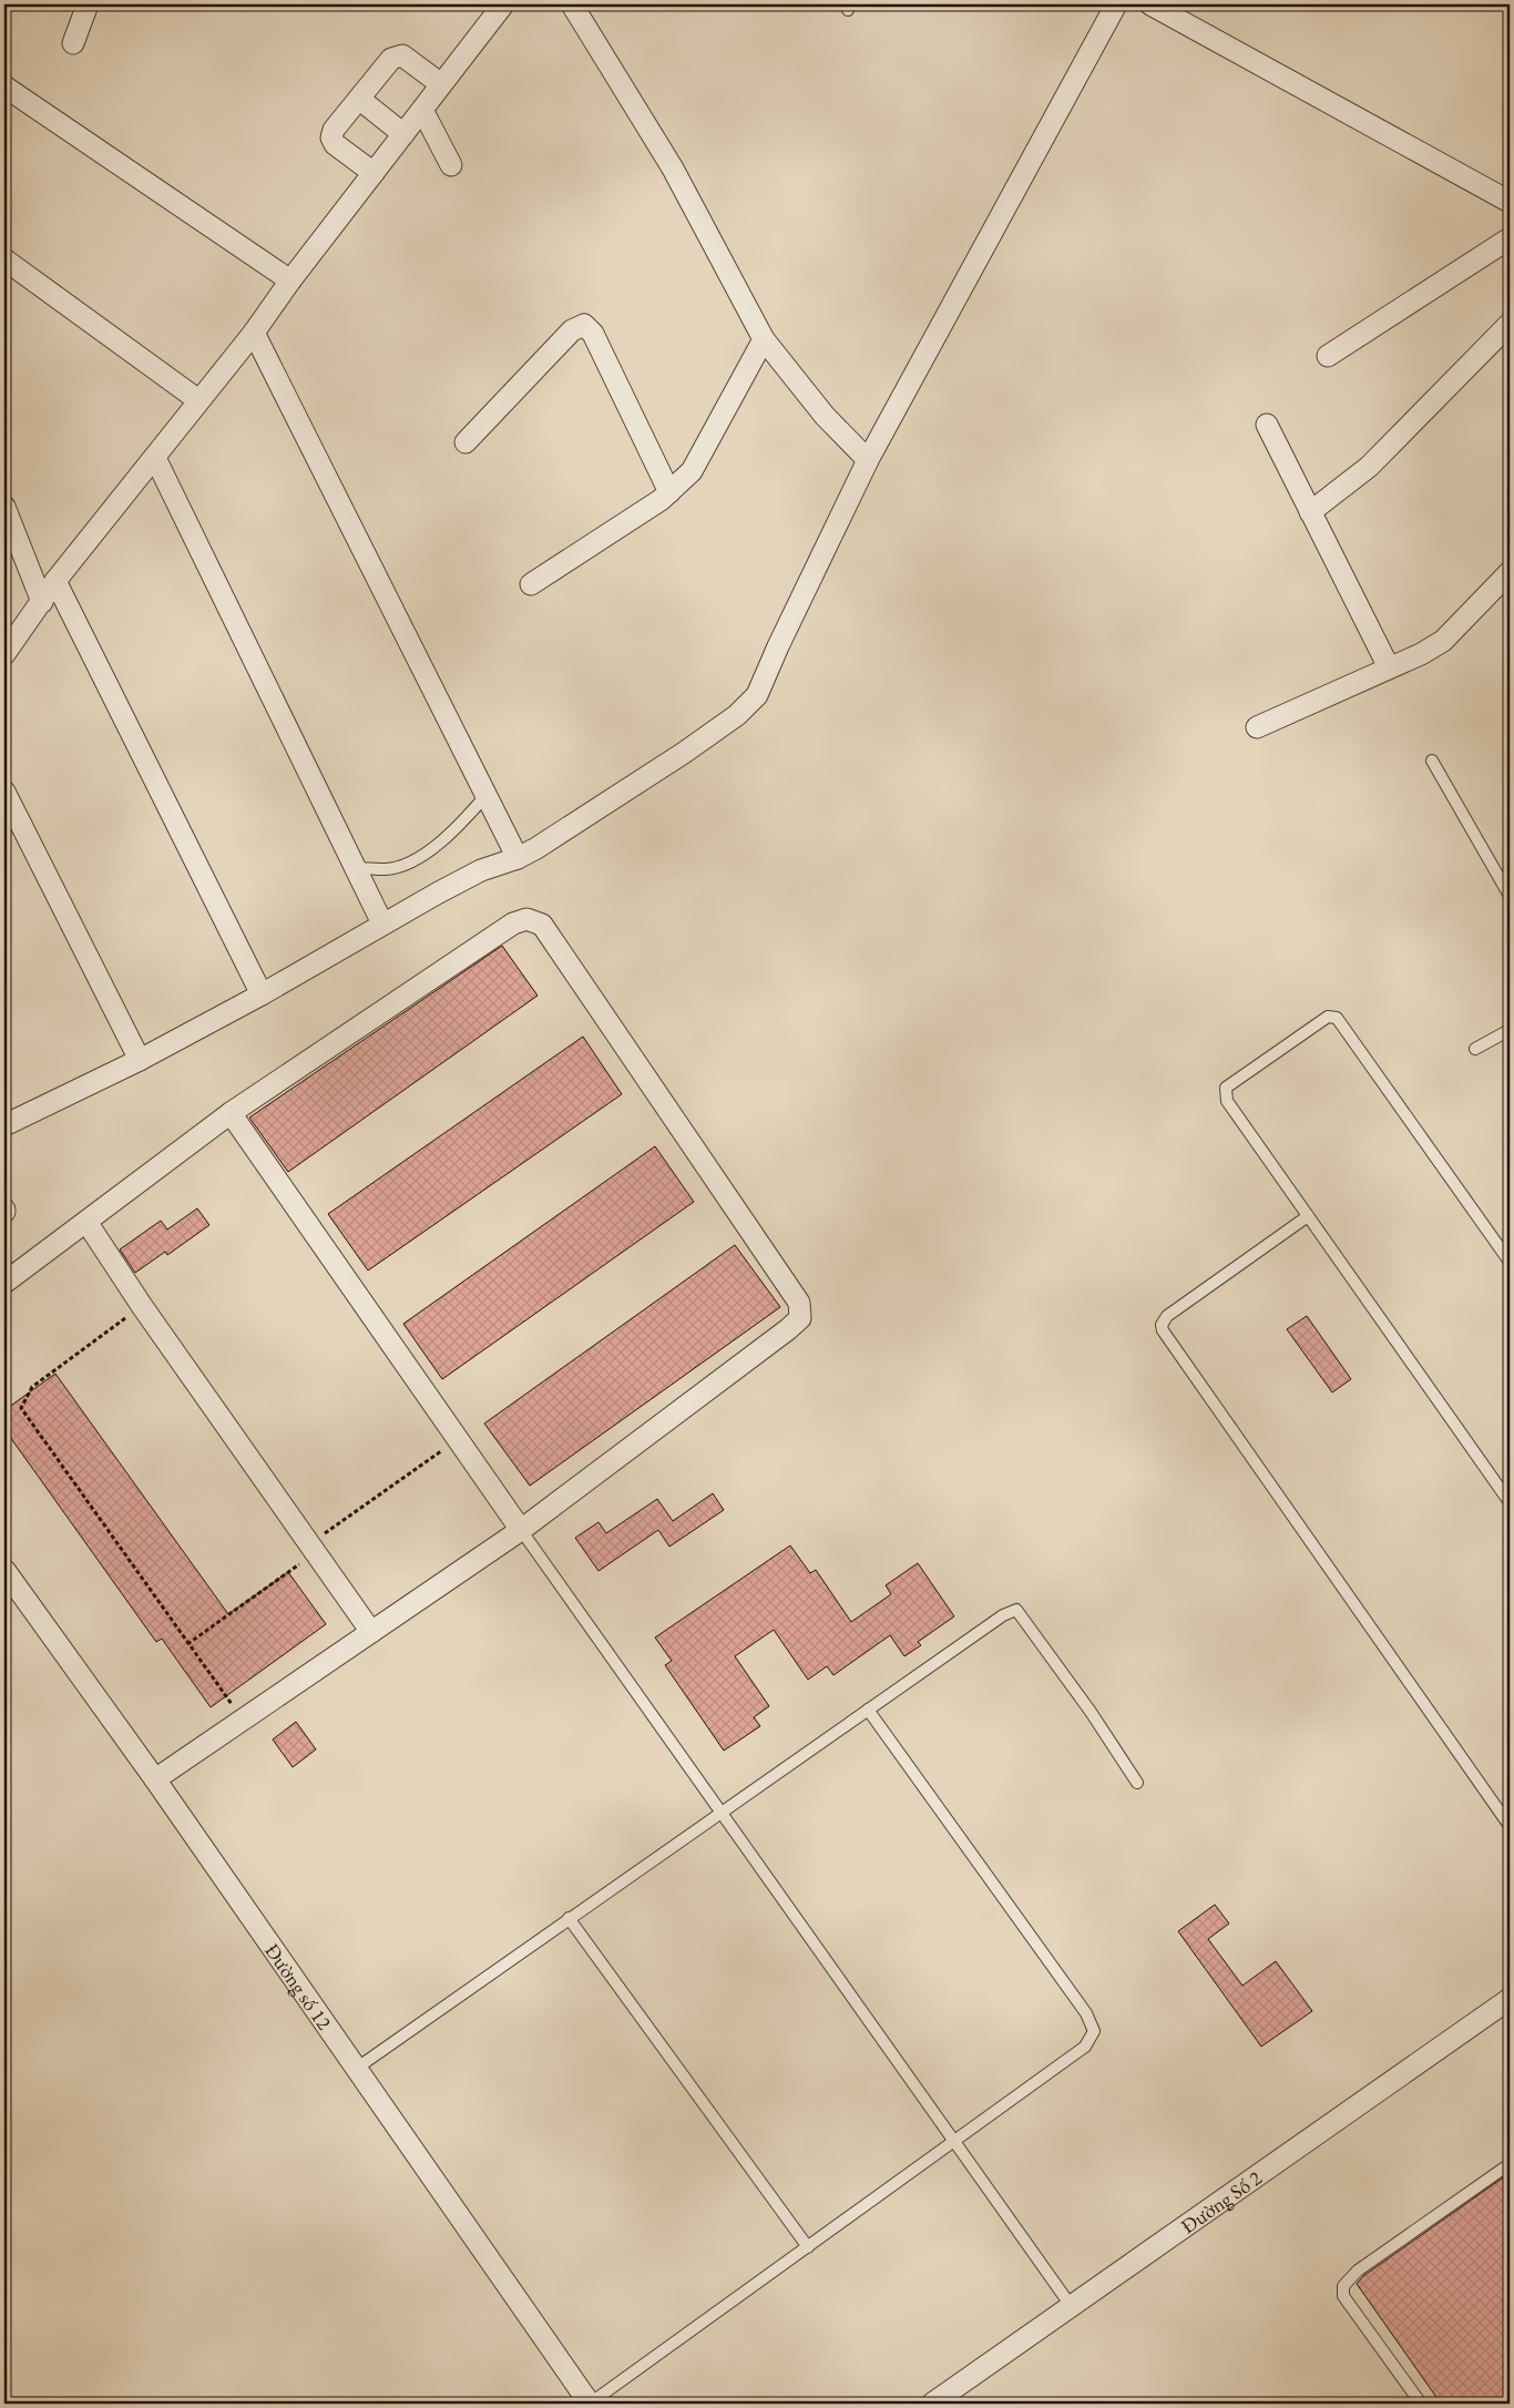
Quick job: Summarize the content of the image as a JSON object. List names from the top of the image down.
{
  "streets": {
    "street": ["Đường số 12", "Đường Số 2"]
  }
}
